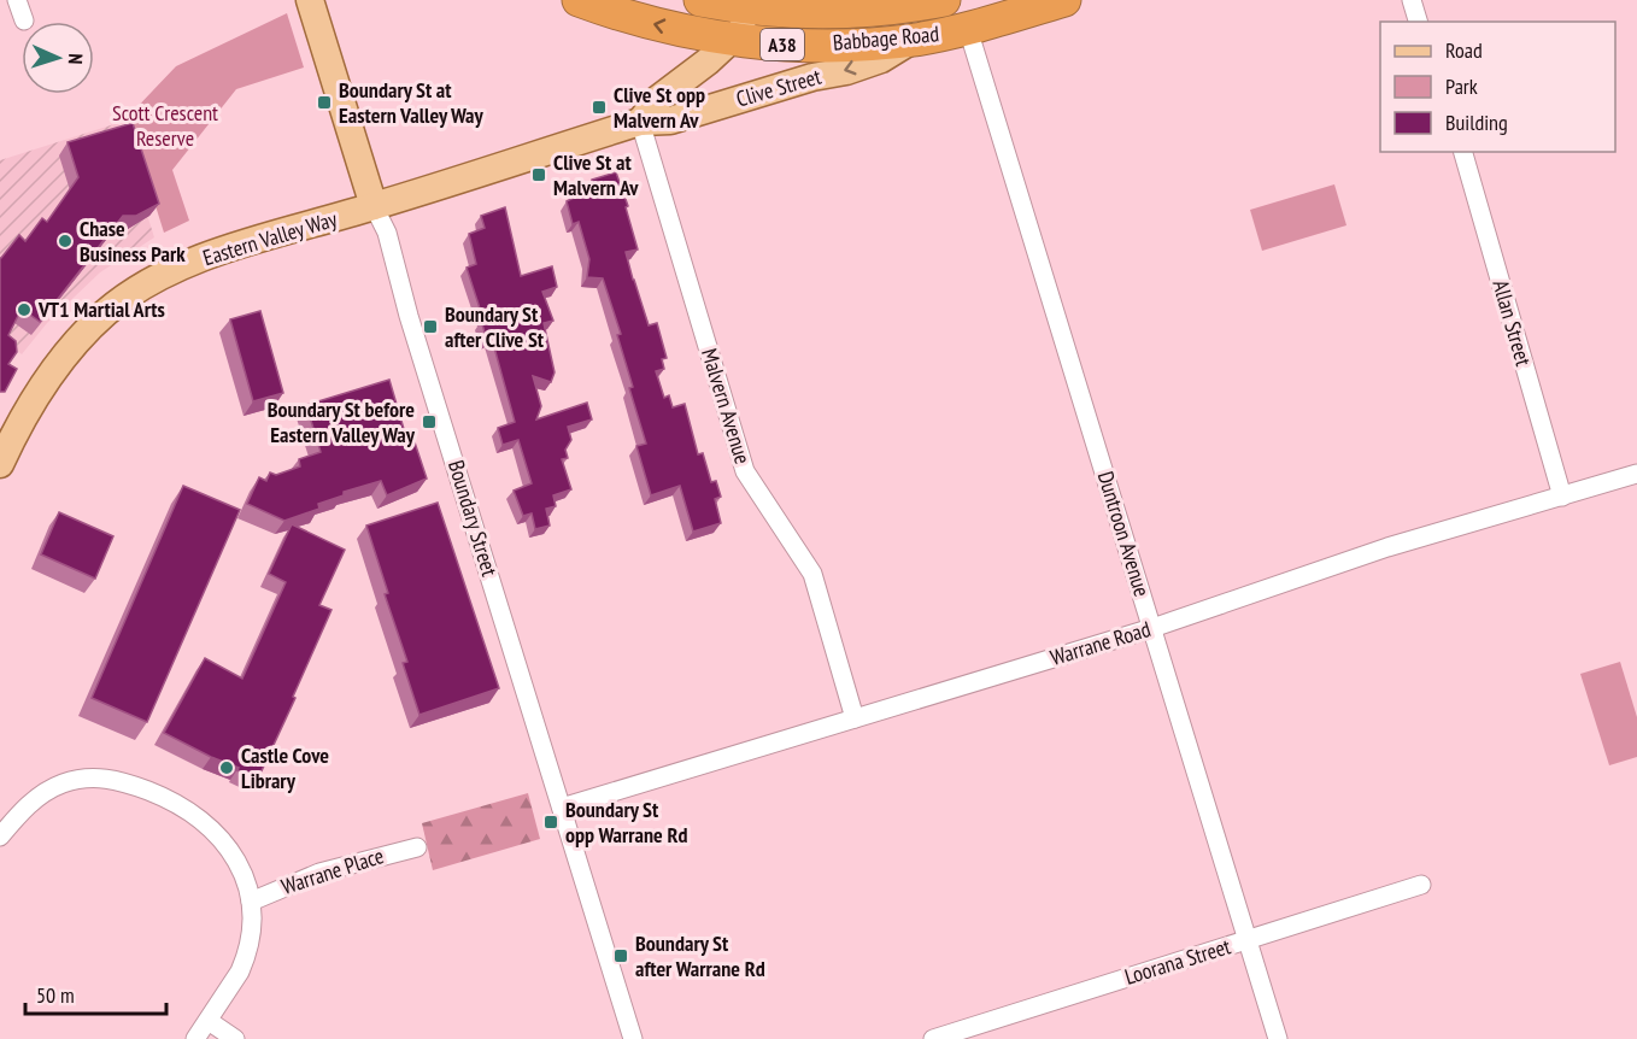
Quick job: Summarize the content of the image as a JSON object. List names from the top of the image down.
{
  "streets": {
    "highway": ["Babbage Road", "A38"],
    "main road": ["Clive Street", "Eastern Valley Way", "Boundary Street"],
    "street": [
      "Allan Street",
      "Malvern Avenue",
      "Duntroon Avenue",
      "Warrane Road",
      "Warrane Place",
      "Loorana Street"
    ]
  },
  "crossings": [
    ["Babbage Road", "Clive Street"],
    ["Babbage Road", "Duntroon Avenue"],
    ["Clive Street", "Eastern Valley Way"],
    ["Clive Street", "Malvern Avenue"],
    ["Clive Street", "Boundary Street"],
    ["Eastern Valley Way", "Boundary Street"],
    ["Allan Street", "Warrane Road"],
    ["Malvern Avenue", "Warrane Road"],
    ["Boundary Street", "Warrane Road"],
    ["Duntroon Avenue", "Warrane Road"],
    ["Duntroon Avenue", "Loorana Street"]
  ],
  "one_way": ["Clive Street"],
  "parks": ["Scott Crescent Reserve"],
  "places": {
    "transit": [
      "Boundary St at Eastern Valley Way",
      "Clive St opp Malvern Av",
      "Clive St at Malvern Av",
      "Boundary St after Clive St",
      "Boundary St before Eastern Valley Way",
      "Boundary St opp Warrane Rd",
      "Boundary St after Warrane Rd"
    ],
    "other": ["Chase Business Park", "VT1 Martial Arts", "Castle Cove Library"]
  },
  "legend": ["Road", "Park", "Building"],
  "scale_bar": "50 m",
  "north": "right"
}
